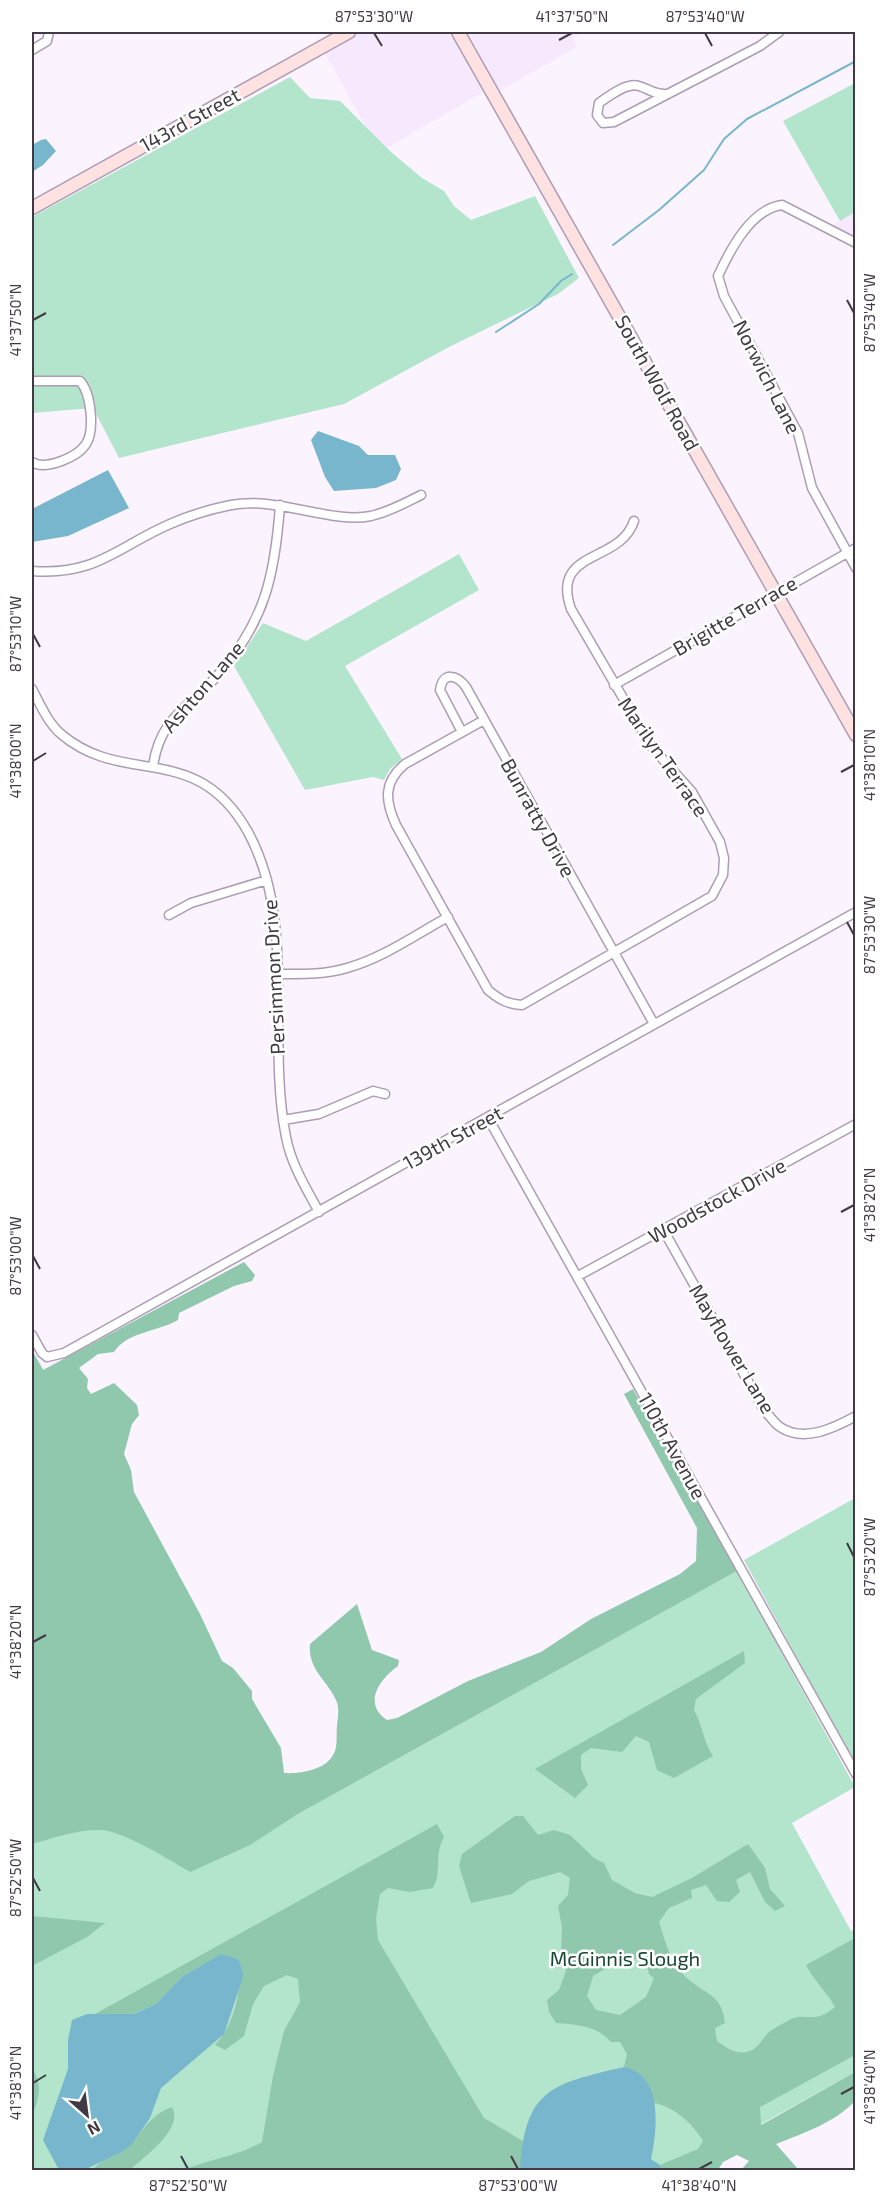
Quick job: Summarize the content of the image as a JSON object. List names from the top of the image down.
{
  "streets": {
    "main road": ["143rd Street", "South Wolf Road"],
    "street": [
      "Norwich Lane",
      "Brigitte Terrace",
      "Ashton Lane",
      "Marilyn Terrace",
      "Bunratty Drive",
      "Persimmon Drive",
      "139th Street",
      "Woodstock Drive",
      "Mayflower Lane",
      "110th Avenue"
    ]
  },
  "crossings": [
    ["Norwich Lane", "Brigitte Terrace"],
    ["South Wolf Road", "Brigitte Terrace"],
    ["Brigitte Terrace", "Marilyn Terrace"],
    ["Ashton Lane", "Persimmon Drive"],
    ["Marilyn Terrace", "Bunratty Drive"],
    ["Bunratty Drive", "139th Street"],
    ["Persimmon Drive", "139th Street"],
    ["139th Street", "110th Avenue"],
    ["Woodstock Drive", "Mayflower Lane"],
    ["Woodstock Drive", "110th Avenue"]
  ],
  "parks": ["McGinnis Slough"],
  "north": "bottom right",
  "coordinates": [
    "87°53'30\"W",
    "41°37'50\"N",
    "87°53'40\"W",
    "87°53'10\"W",
    "41°38'00\"N",
    "41°38'10\"N",
    "41°38'20\"N",
    "87°53'00\"W",
    "87°53'20\"W",
    "87°52'50\"W",
    "41°38'30\"N",
    "41°38'40\"N"
  ]
}
